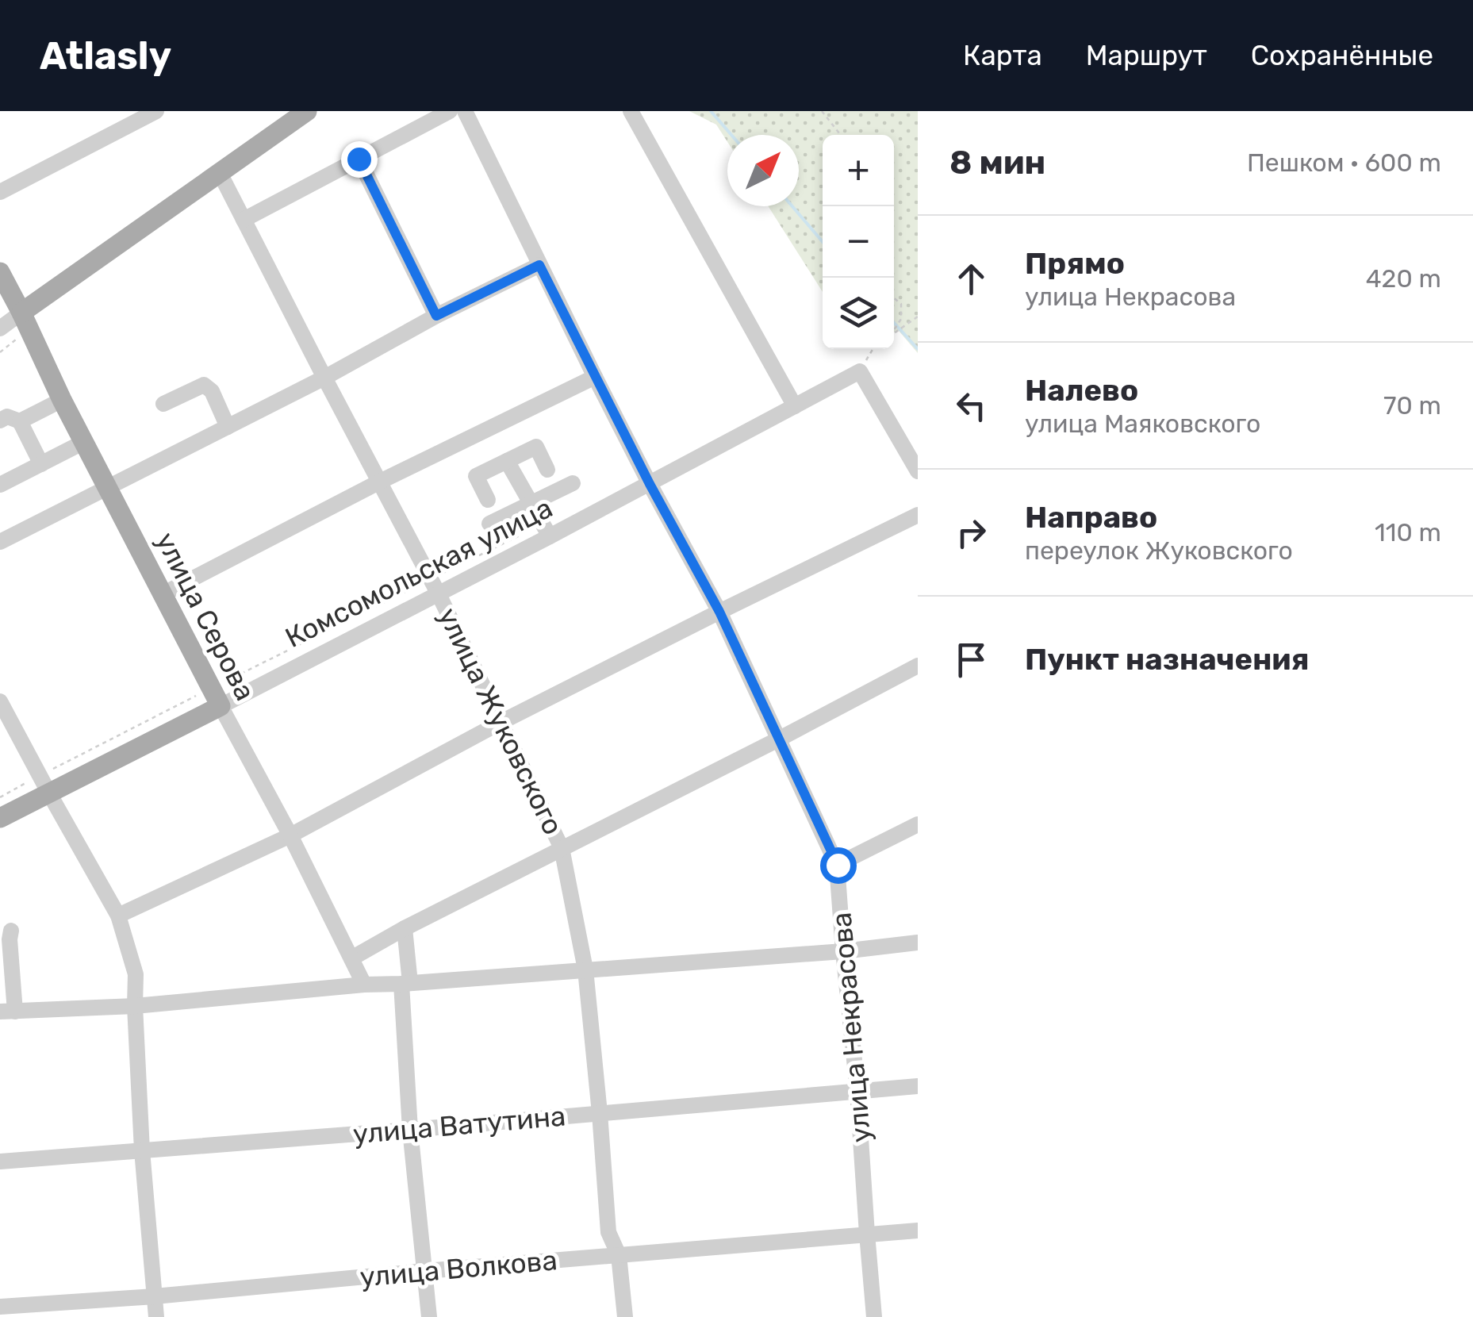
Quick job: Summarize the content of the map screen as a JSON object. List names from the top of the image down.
{
  "streets": {
    "main road": ["Комсомольская улица", "улица Серова"],
    "street": [
      "улица Жуковского",
      "улица Некрасова",
      "улица Ватутина",
      "улица Волкова"
    ]
  },
  "crossings": [
    ["Комсомольская улица", "улица Серова"],
    ["Комсомольская улица", "улица Жуковского"],
    ["Комсомольская улица", "улица Некрасова"],
    ["улица Жуковского", "улица Ватутина"],
    ["улица Жуковского", "улица Волкова"],
    ["улица Некрасова", "улица Ватутина"],
    ["улица Некрасова", "улица Волкова"]
  ],
  "north": "top right",
  "page": {
    "header": "Atlasly",
    "nav": ["Карта", "Маршрут", "Сохранённые"],
    "heading": ["8 мин", "Пешком · 600 m"],
    "map_buttons": ["+", "−"],
    "list": [
      ["Прямо", "улица Некрасова", "420 m"],
      ["Налево", "улица Маяковского", "70 m"],
      ["Направо", "переулок Жуковского", "110 m"],
      "Пункт назначения"
    ]
  }
}
